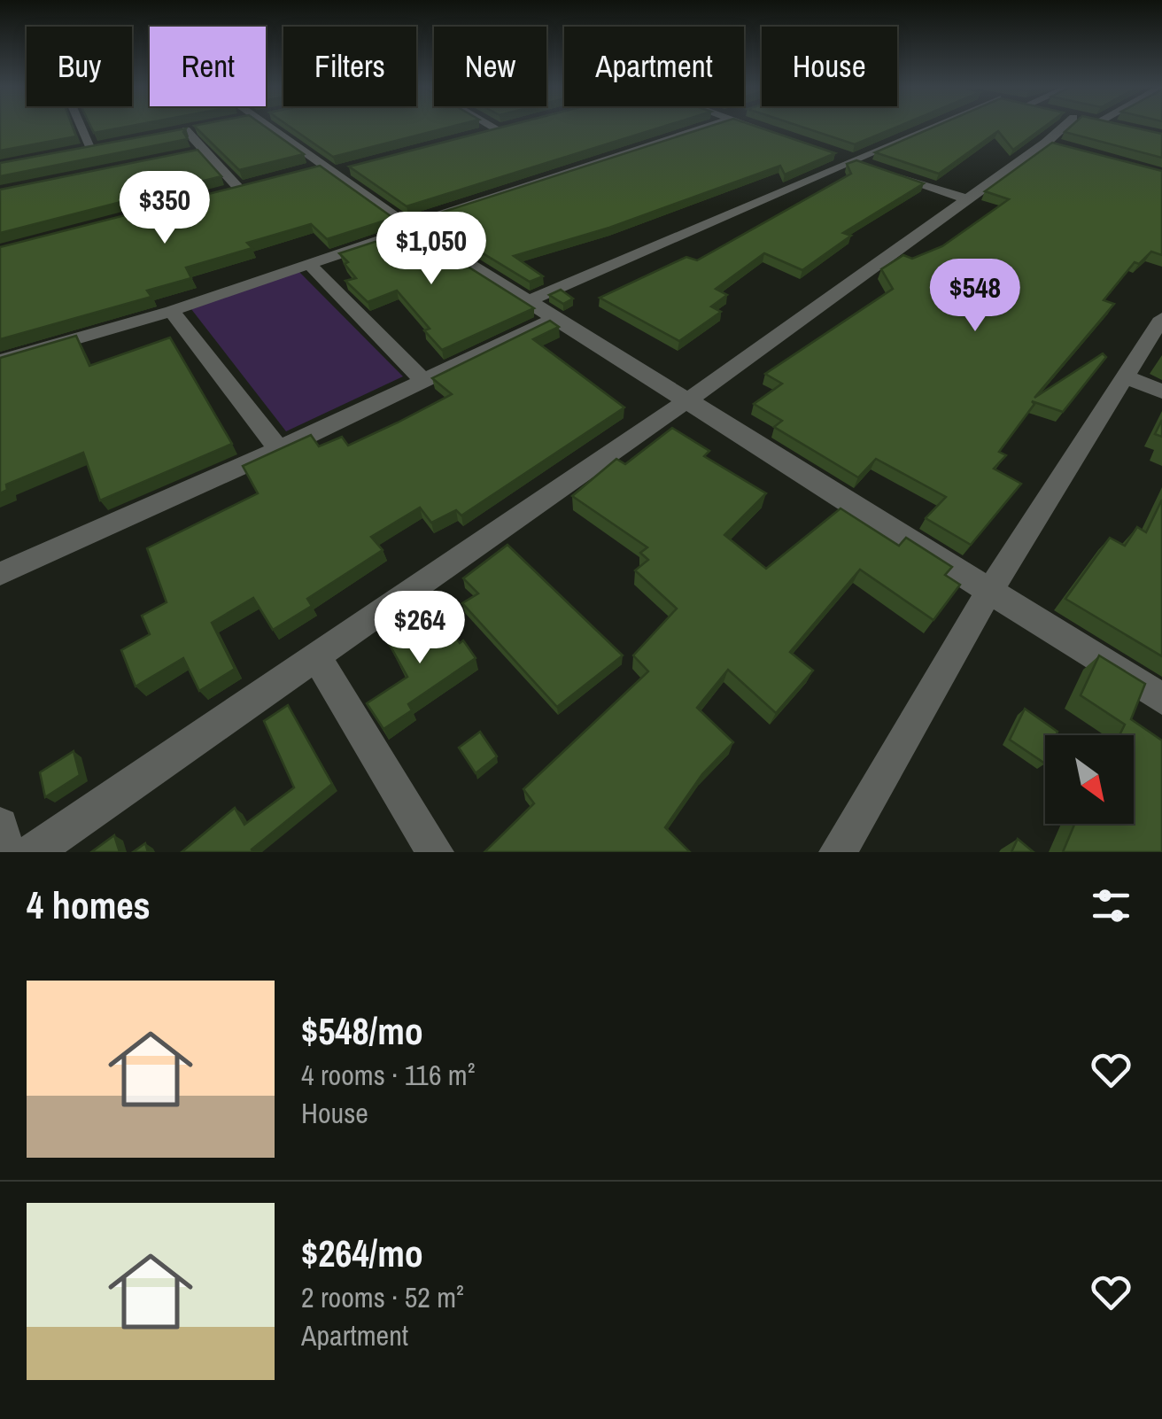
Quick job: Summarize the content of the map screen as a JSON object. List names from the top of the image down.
{
  "north": "bottom right",
  "page": {
    "chip": [
      "Buy",
      "Rent",
      "Filters",
      "New",
      "Apartment",
      "House"
    ],
    "price": [
      "$350",
      "$1,050",
      "$548",
      "$264"
    ],
    "heading": "4 homes",
    "list": [
      {
        "name": "$548/mo",
        "note": "4 rooms · 116 m² · House"
      },
      {
        "name": "$264/mo",
        "note": "2 rooms · 52 m² · Apartment"
      }
    ]
  }
}
